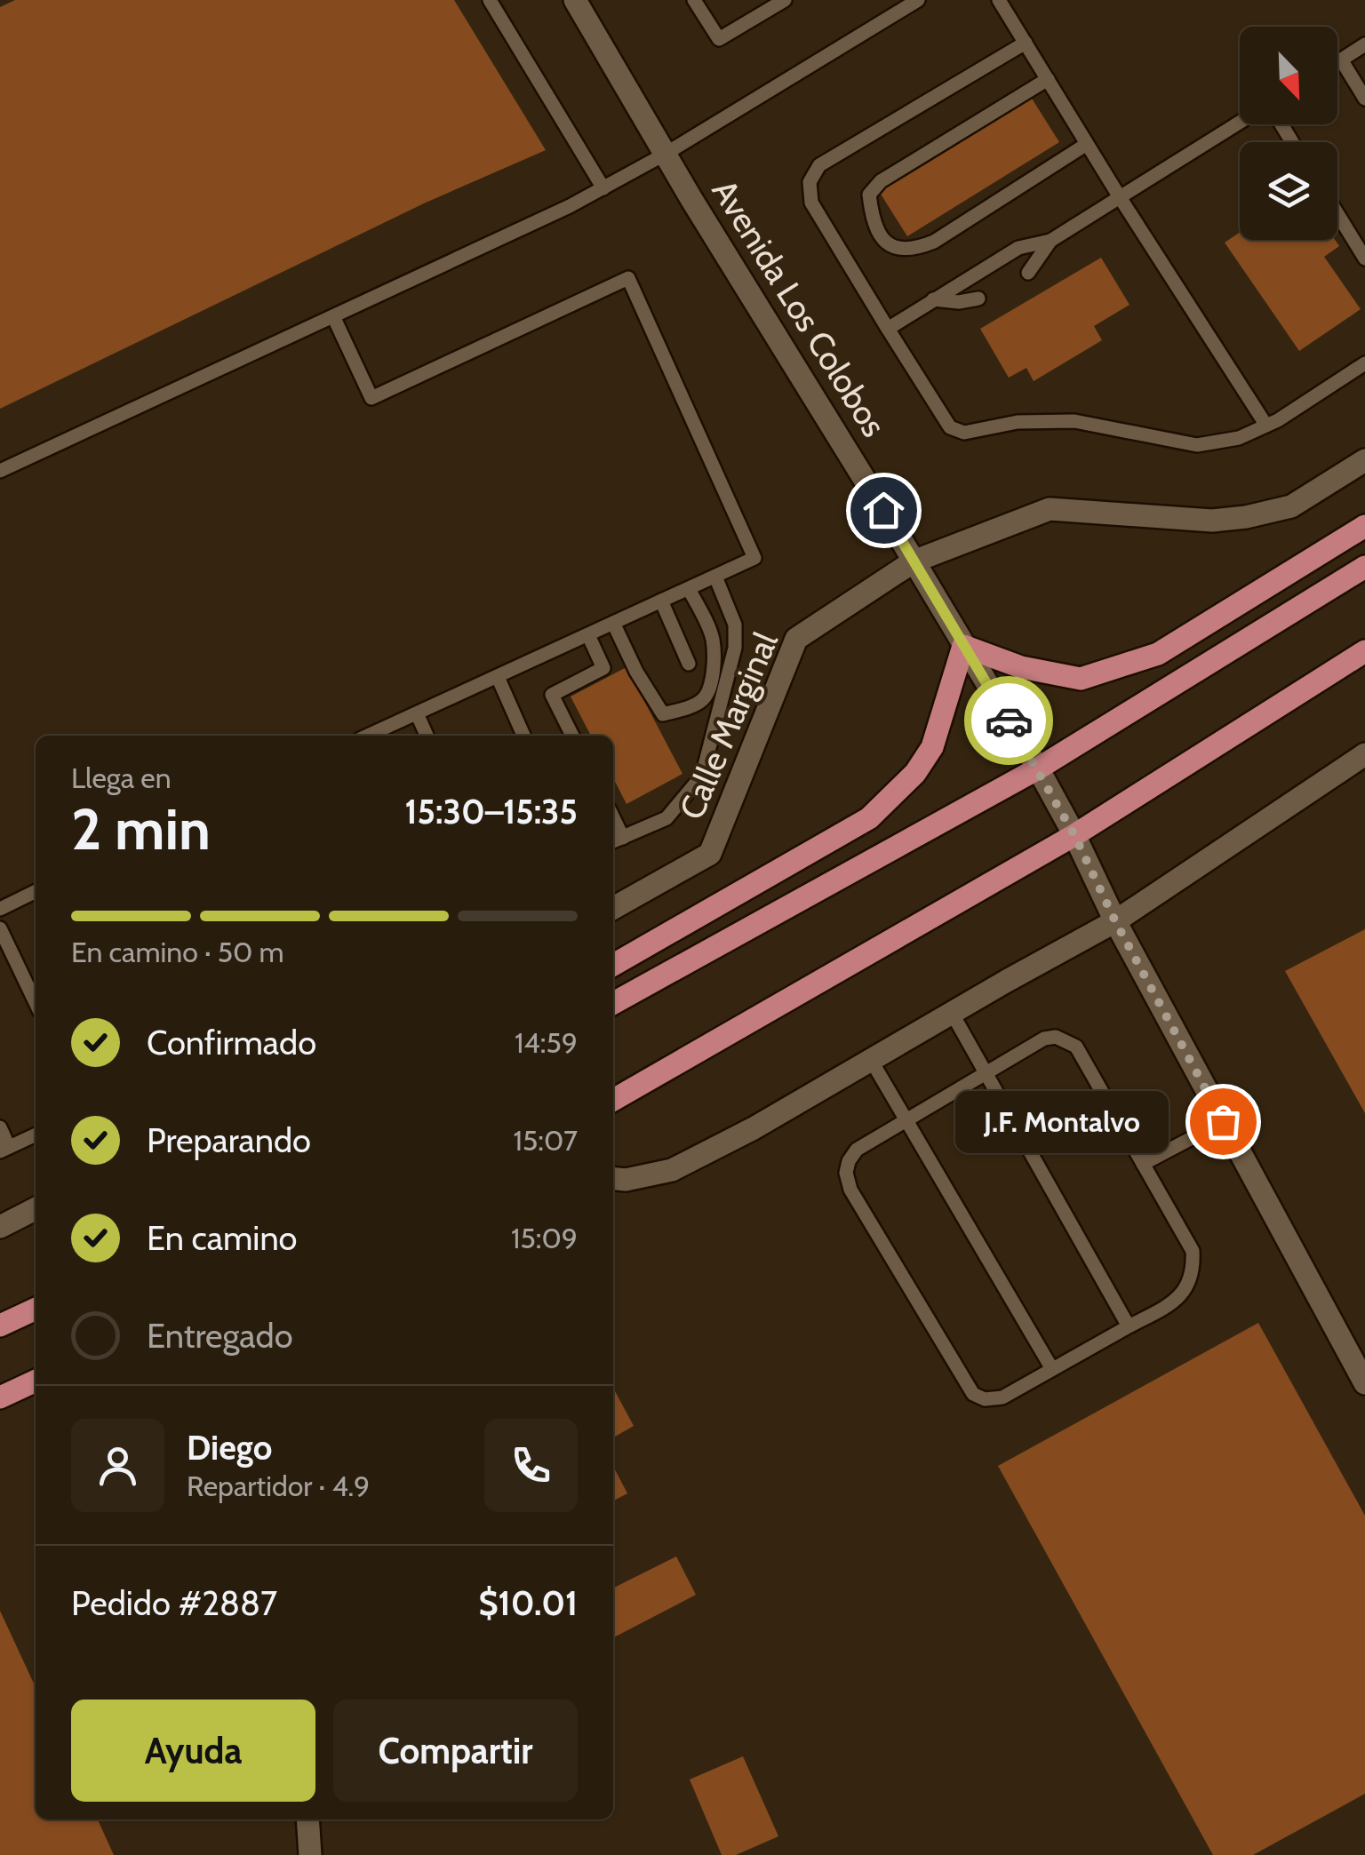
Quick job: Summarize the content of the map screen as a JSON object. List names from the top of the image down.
{
  "streets": {
    "street": ["Avenida Los Colobos", "Calle Marginal"]
  },
  "crossings": [
    ["Avenida Los Colobos", "Calle Marginal"]
  ],
  "places": ["J.F. Montalvo"],
  "north": "bottom right",
  "page": {
    "heading": ["2 min", "Llega en", "15:30–15:35"],
    "panel": [
      "Diego",
      "Repartidor · 4.9",
      "Pedido #2887",
      "$10.01"
    ],
    "bar": "En camino · 50 m",
    "list": [
      ["Confirmado", "14:59"],
      ["Preparando", "15:07"],
      ["En camino", "15:09"],
      "Entregado"
    ],
    "bubble": "J.F. Montalvo",
    "buttons": ["Ayuda", "Compartir"]
  }
}
